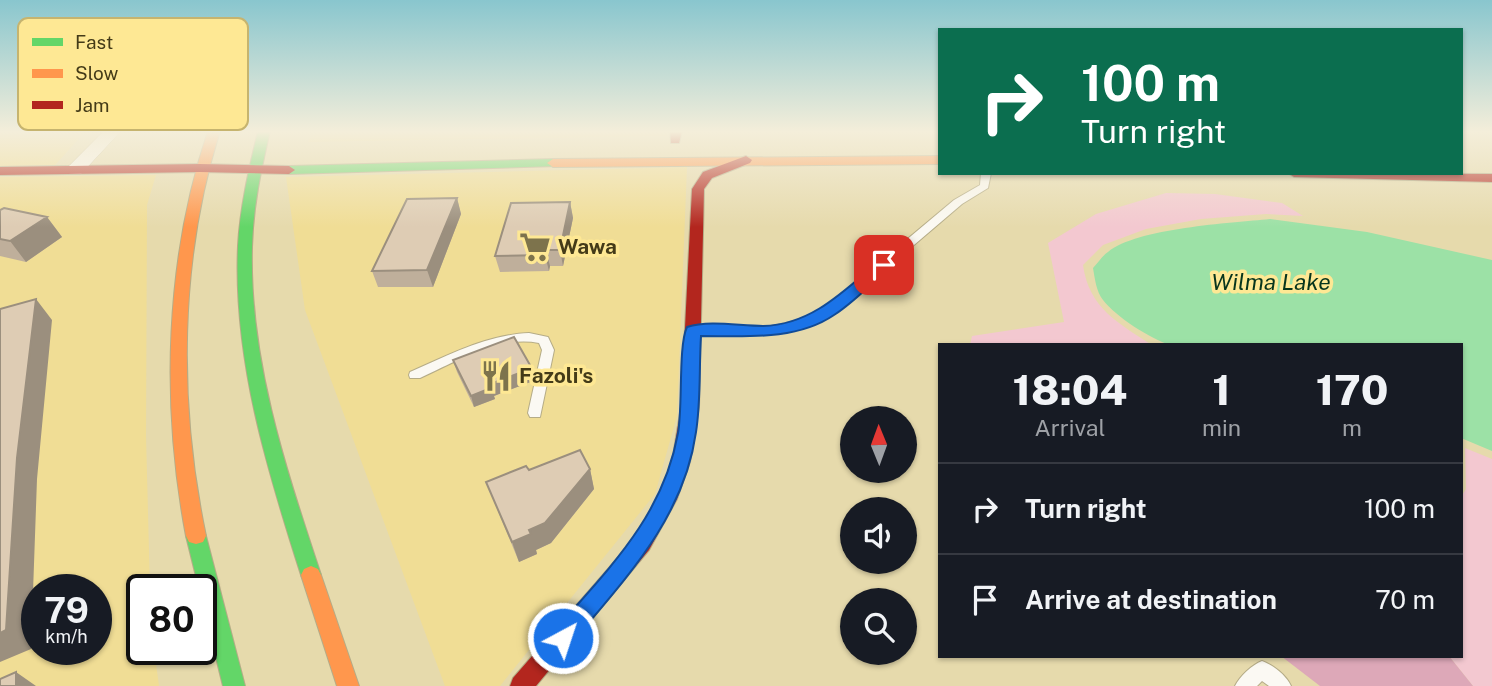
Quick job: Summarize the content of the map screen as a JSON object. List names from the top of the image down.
{
  "water": ["Wilma Lake"],
  "places": {
    "supermarket": ["Wawa"],
    "restaurant": ["Fazoli's"]
  },
  "legend": ["Fast", "Slow", "Jam"],
  "north": "top",
  "page": {
    "turn": ["100 m", "Turn right"],
    "eta": [
      "18:04",
      "Arrival",
      "1",
      "min",
      "170",
      "m"
    ],
    "list": [
      {
        "name": "Turn right",
        "value": "100 m"
      },
      {
        "name": "Arrive at destination",
        "value": "70 m"
      }
    ],
    "speed": "79 km/h",
    "limit": "80"
  }
}
